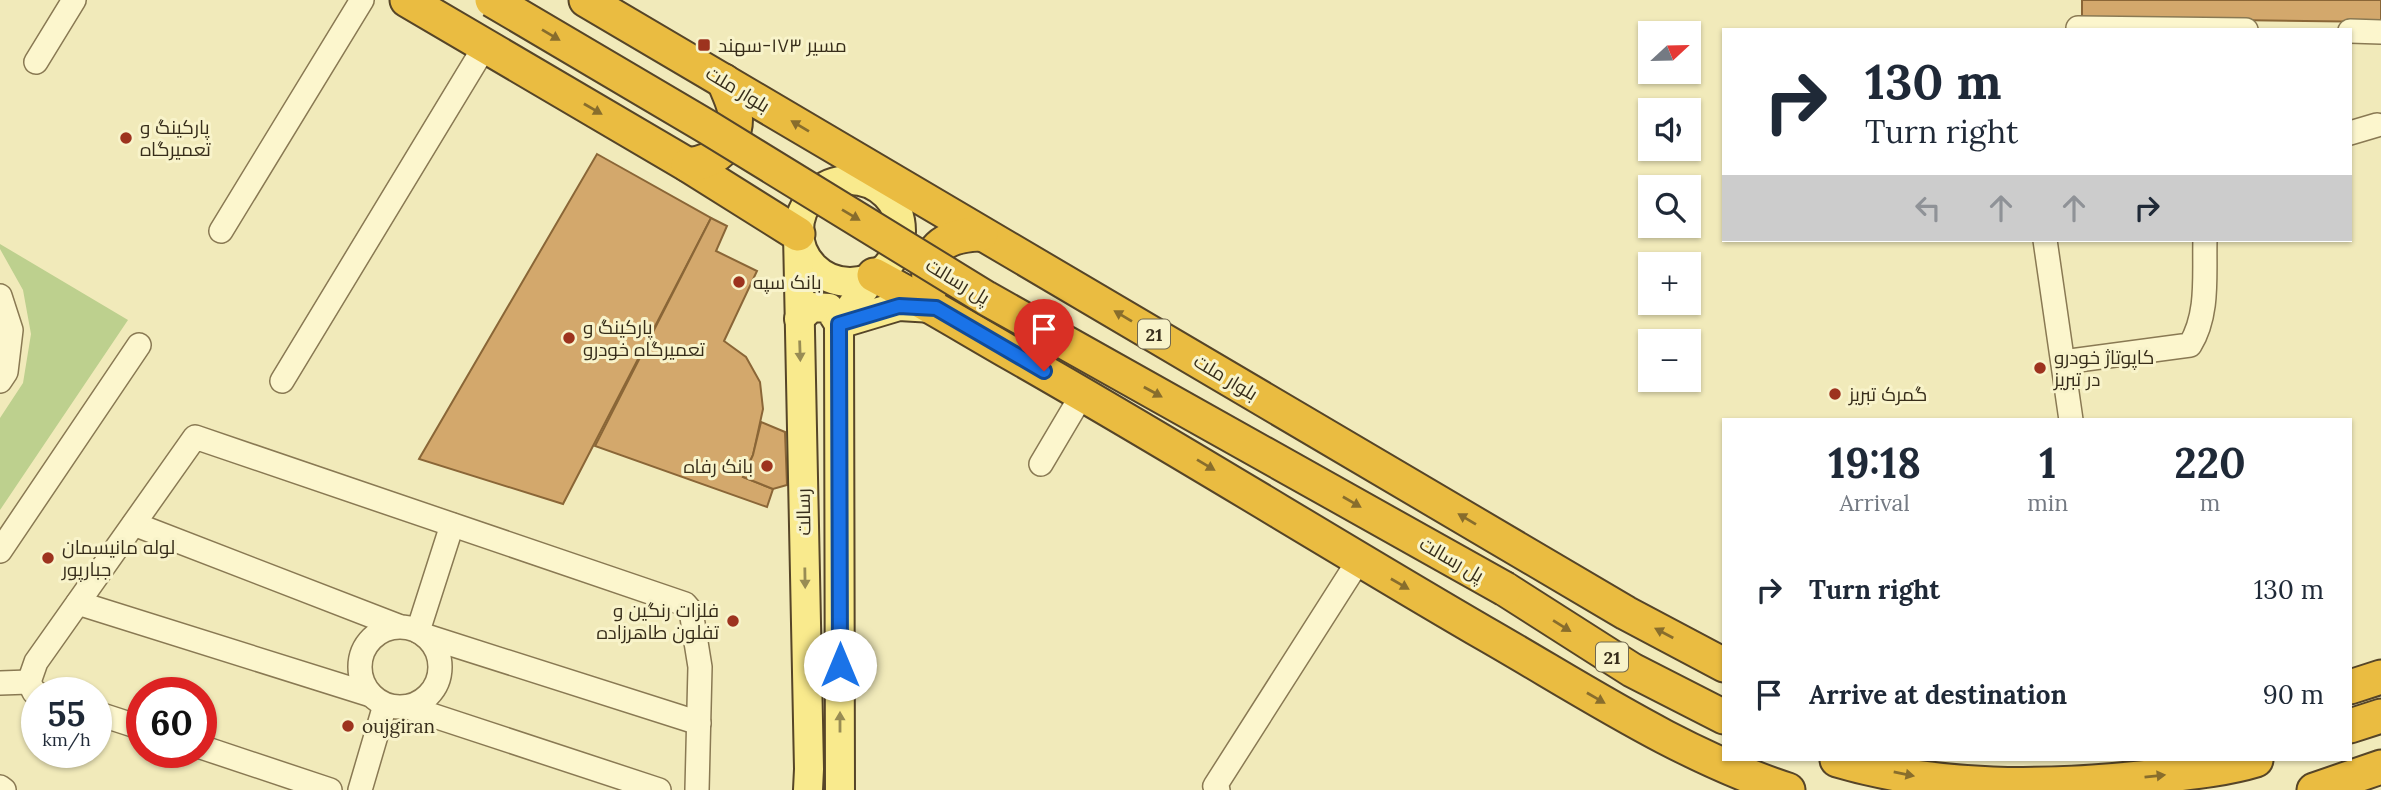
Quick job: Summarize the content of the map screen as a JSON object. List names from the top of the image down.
{
  "streets": {
    "highway": ["بلوار ملت", "پل رسالت", "21"],
    "main road": ["رسالت"]
  },
  "crossings": [
    ["بلوار ملت", "رسالت"]
  ],
  "places": {
    "transit": ["مسیر ۱۷۳-سهند"],
    "other": [
      "پارکینگ و تعمیرگاه",
      "بانک سپه",
      "پارکینگ و تعمیرگاه خودرو",
      "کاپوتاژ خودرو در تبریز",
      "گمرک تبریز",
      "بانک رفاه",
      "لوله مانیسمان جبارپور",
      "فلزات رنگین و تفلون طاهرزاده",
      "oujgiran"
    ]
  },
  "north": "right",
  "page": {
    "map_buttons": ["+", "−"],
    "turn": ["130 m", "Turn right"],
    "eta": [
      "19:18",
      "Arrival",
      "1",
      "min",
      "220",
      "m"
    ],
    "list": [
      {
        "name": "Turn right",
        "value": "130 m"
      },
      {
        "name": "Arrive at destination",
        "value": "90 m"
      }
    ],
    "speed": "55 km/h",
    "limit": "60"
  }
}
